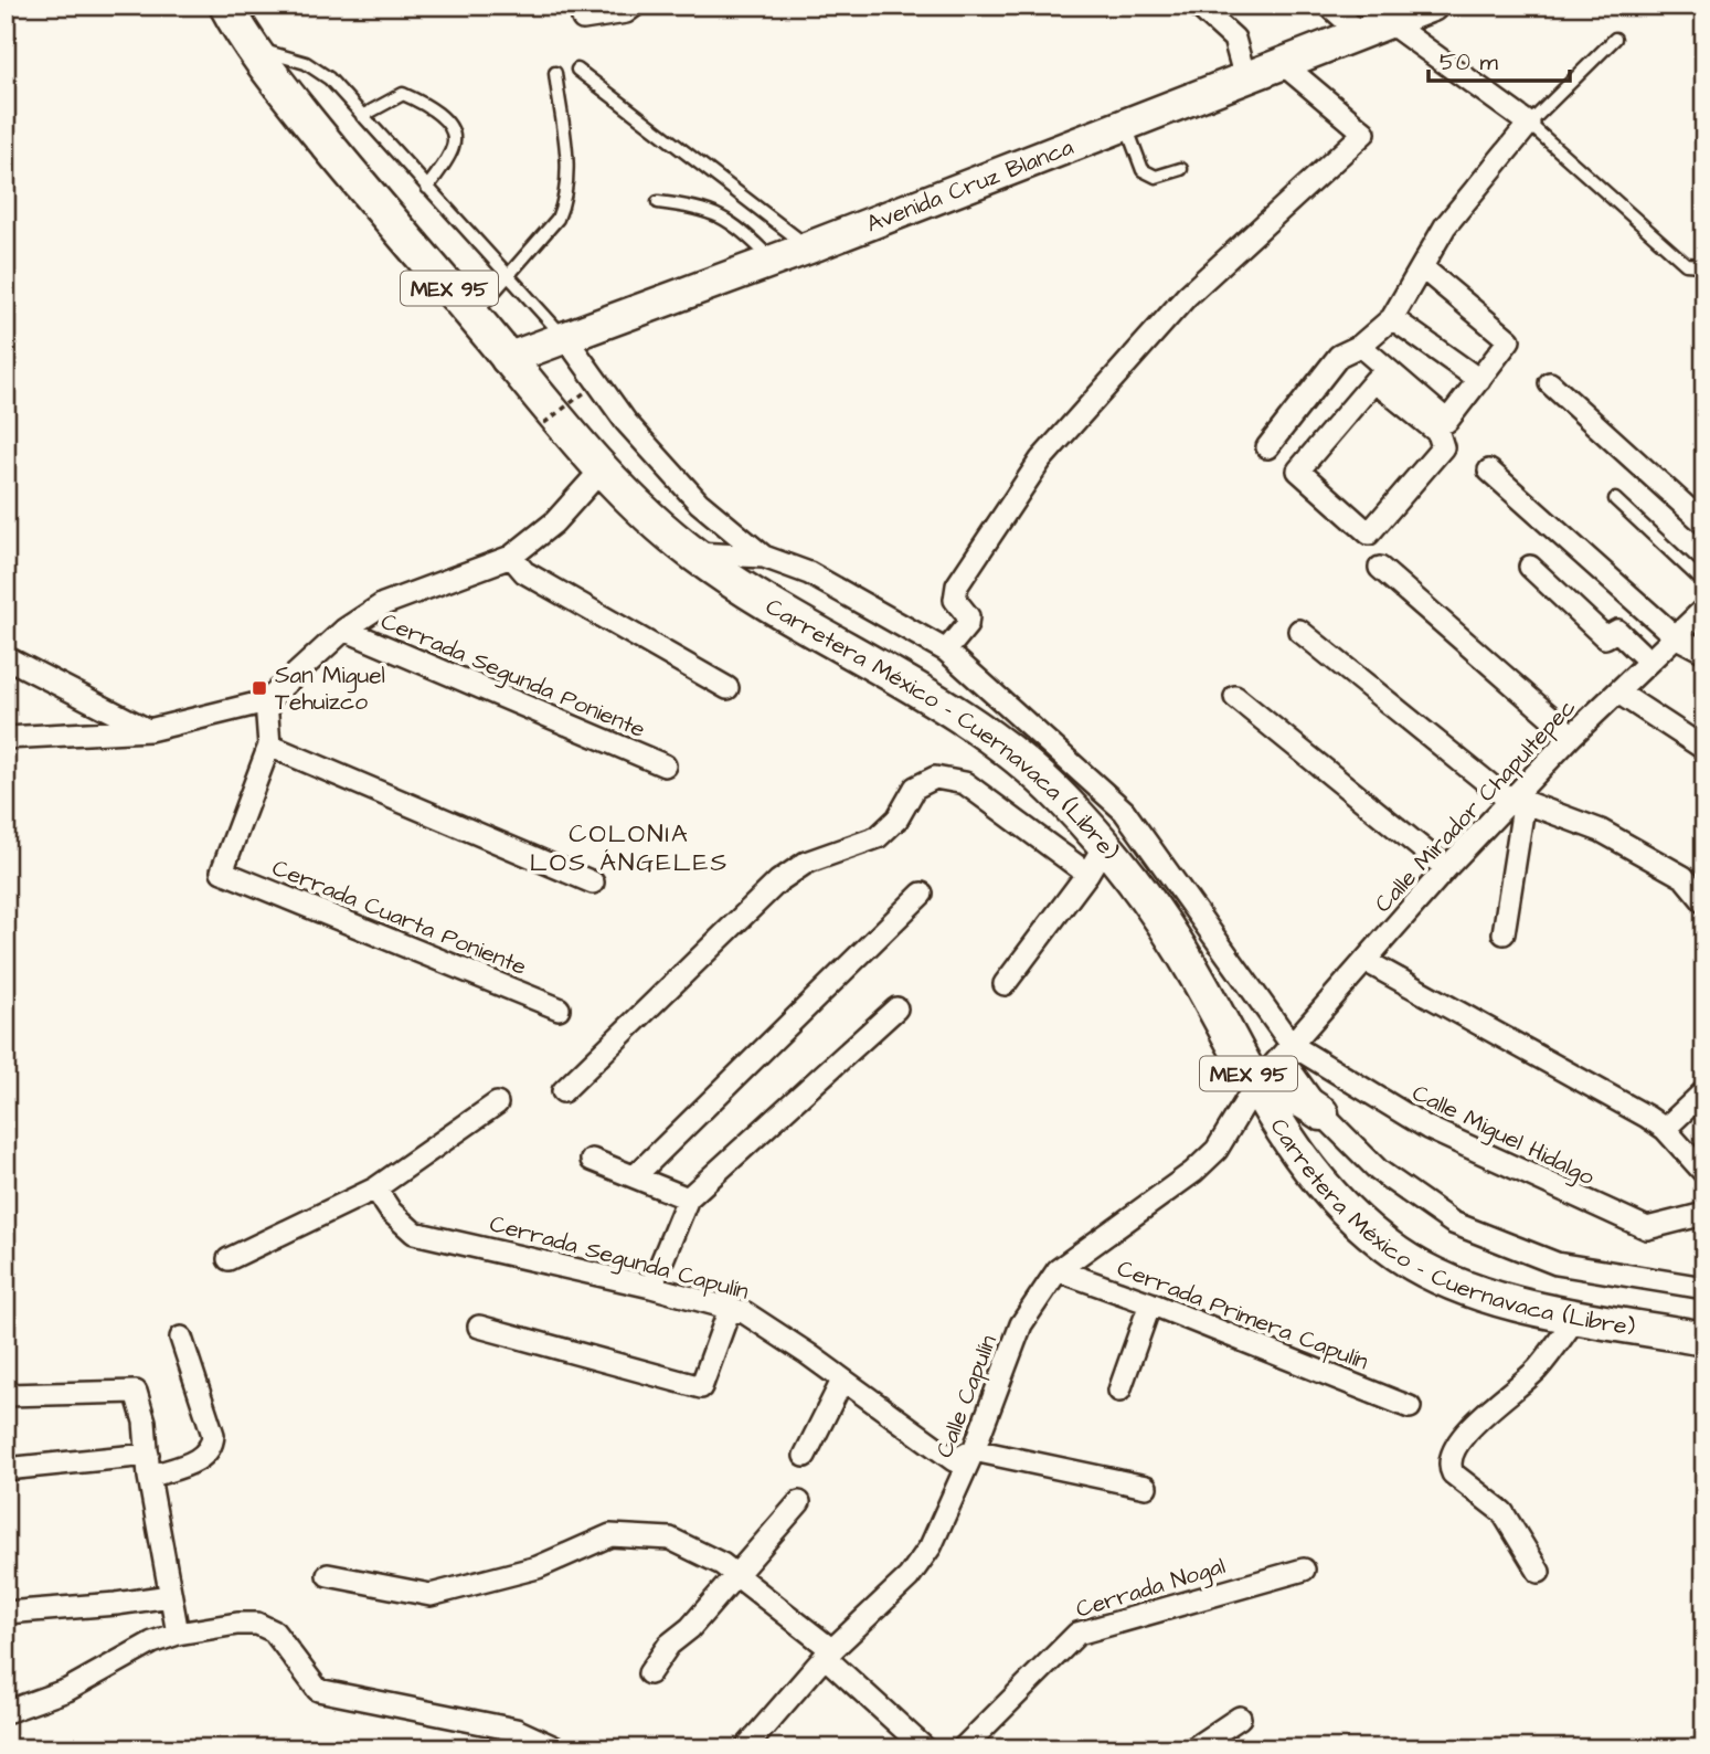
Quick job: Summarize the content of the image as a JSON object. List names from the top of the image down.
{
  "streets": {
    "main road": ["Avenida Cruz Blanca", "MEX 95", "Carretera México - Cuernavaca (Libre)"],
    "street": [
      "Cerrada Segunda Poniente",
      "Calle Mirador Chapultepec",
      "Cerrada Cuarta Poniente",
      "Calle Miguel Hidalgo",
      "Cerrada Segunda Capulín",
      "Cerrada Primera Capulín",
      "Calle Capulín",
      "Cerrada Nogal"
    ]
  },
  "crossings": [
    ["Avenida Cruz Blanca", "Carretera México - Cuernavaca (Libre)"],
    ["Carretera México - Cuernavaca (Libre)", "Calle Mirador Chapultepec"],
    ["Carretera México - Cuernavaca (Libre)", "Calle Capulín"],
    ["Calle Mirador Chapultepec", "Calle Miguel Hidalgo"],
    ["Calle Mirador Chapultepec", "Calle Capulín"],
    ["Cerrada Segunda Capulín", "Calle Capulín"],
    ["Cerrada Primera Capulín", "Calle Capulín"]
  ],
  "districts": ["COLONIA LOS ÁNGELES"],
  "places": {
    "transit": ["San Miguel Tehuizco"]
  },
  "scale_bar": "50 m"
}
